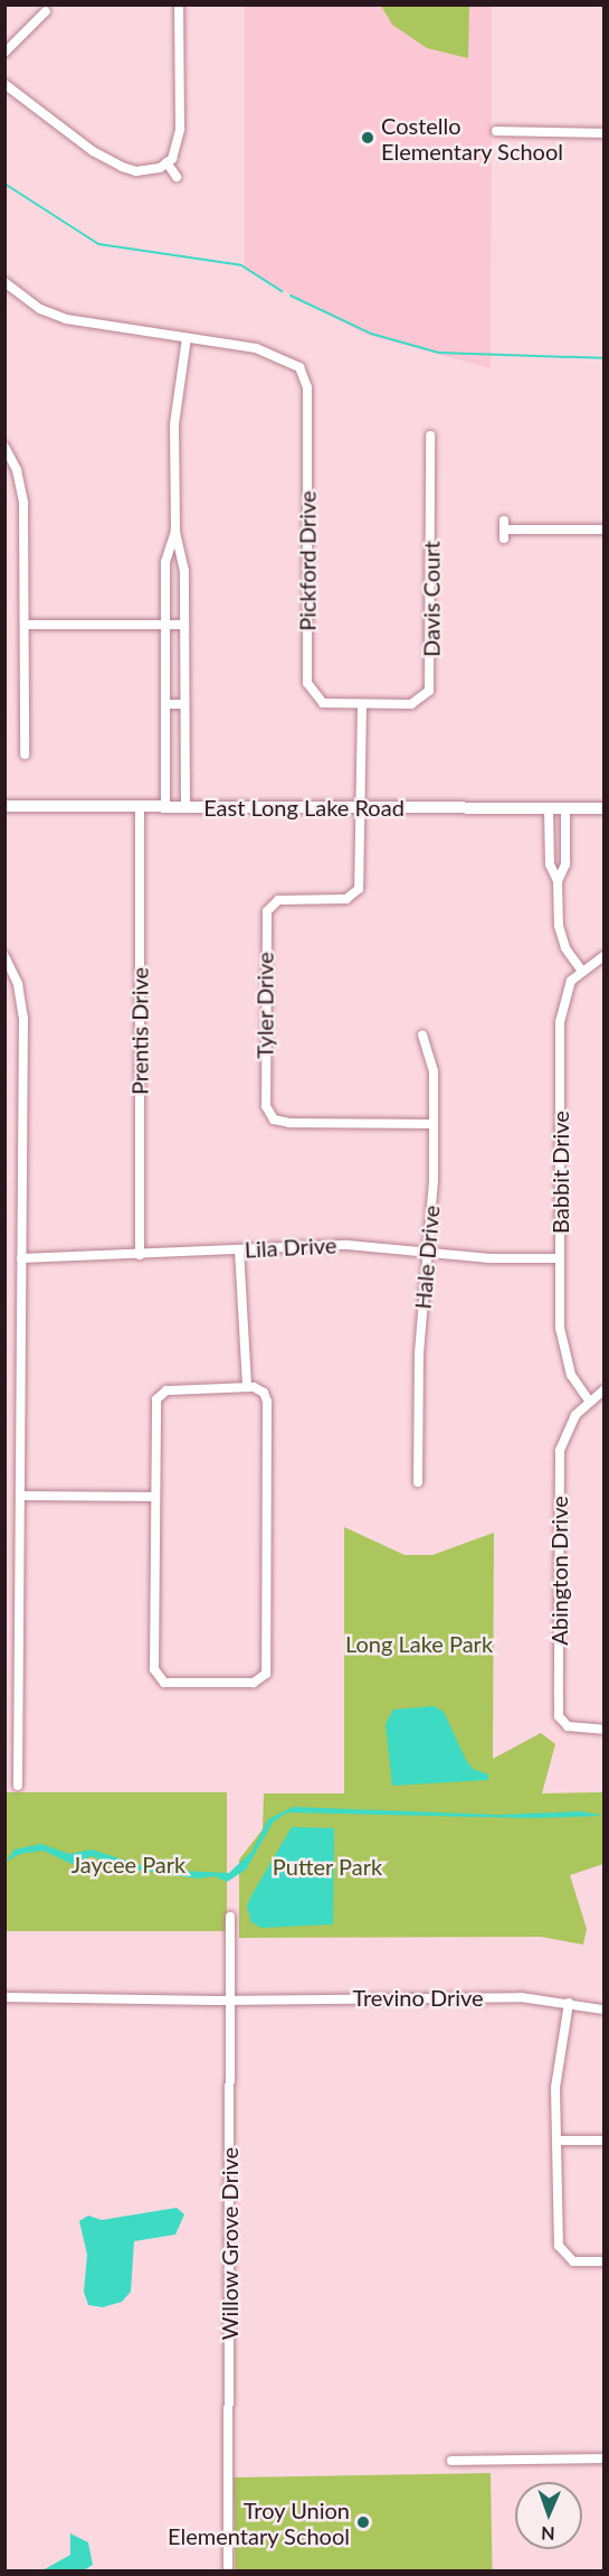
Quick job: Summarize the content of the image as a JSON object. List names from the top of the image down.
{
  "streets": {
    "main road": ["East Long Lake Road"],
    "street": [
      "Pickford Drive",
      "Davis Court",
      "Tyler Drive",
      "Prentis Drive",
      "Babbit Drive",
      "Lila Drive",
      "Hale Drive",
      "Abington Drive",
      "Trevino Drive",
      "Willow Grove Drive"
    ]
  },
  "crossings": [
    ["Pickford Drive", "Davis Court"],
    ["East Long Lake Road", "Tyler Drive"],
    ["East Long Lake Road", "Prentis Drive"],
    ["Tyler Drive", "Hale Drive"],
    ["Prentis Drive", "Lila Drive"],
    ["Babbit Drive", "Lila Drive"],
    ["Babbit Drive", "Abington Drive"],
    ["Lila Drive", "Hale Drive"],
    ["Trevino Drive", "Willow Grove Drive"]
  ],
  "parks": ["Long Lake Park", "Jaycee Park", "Putter Park"],
  "places": ["Costello Elementary School", "Troy Union Elementary School"],
  "north": "bottom"
}
